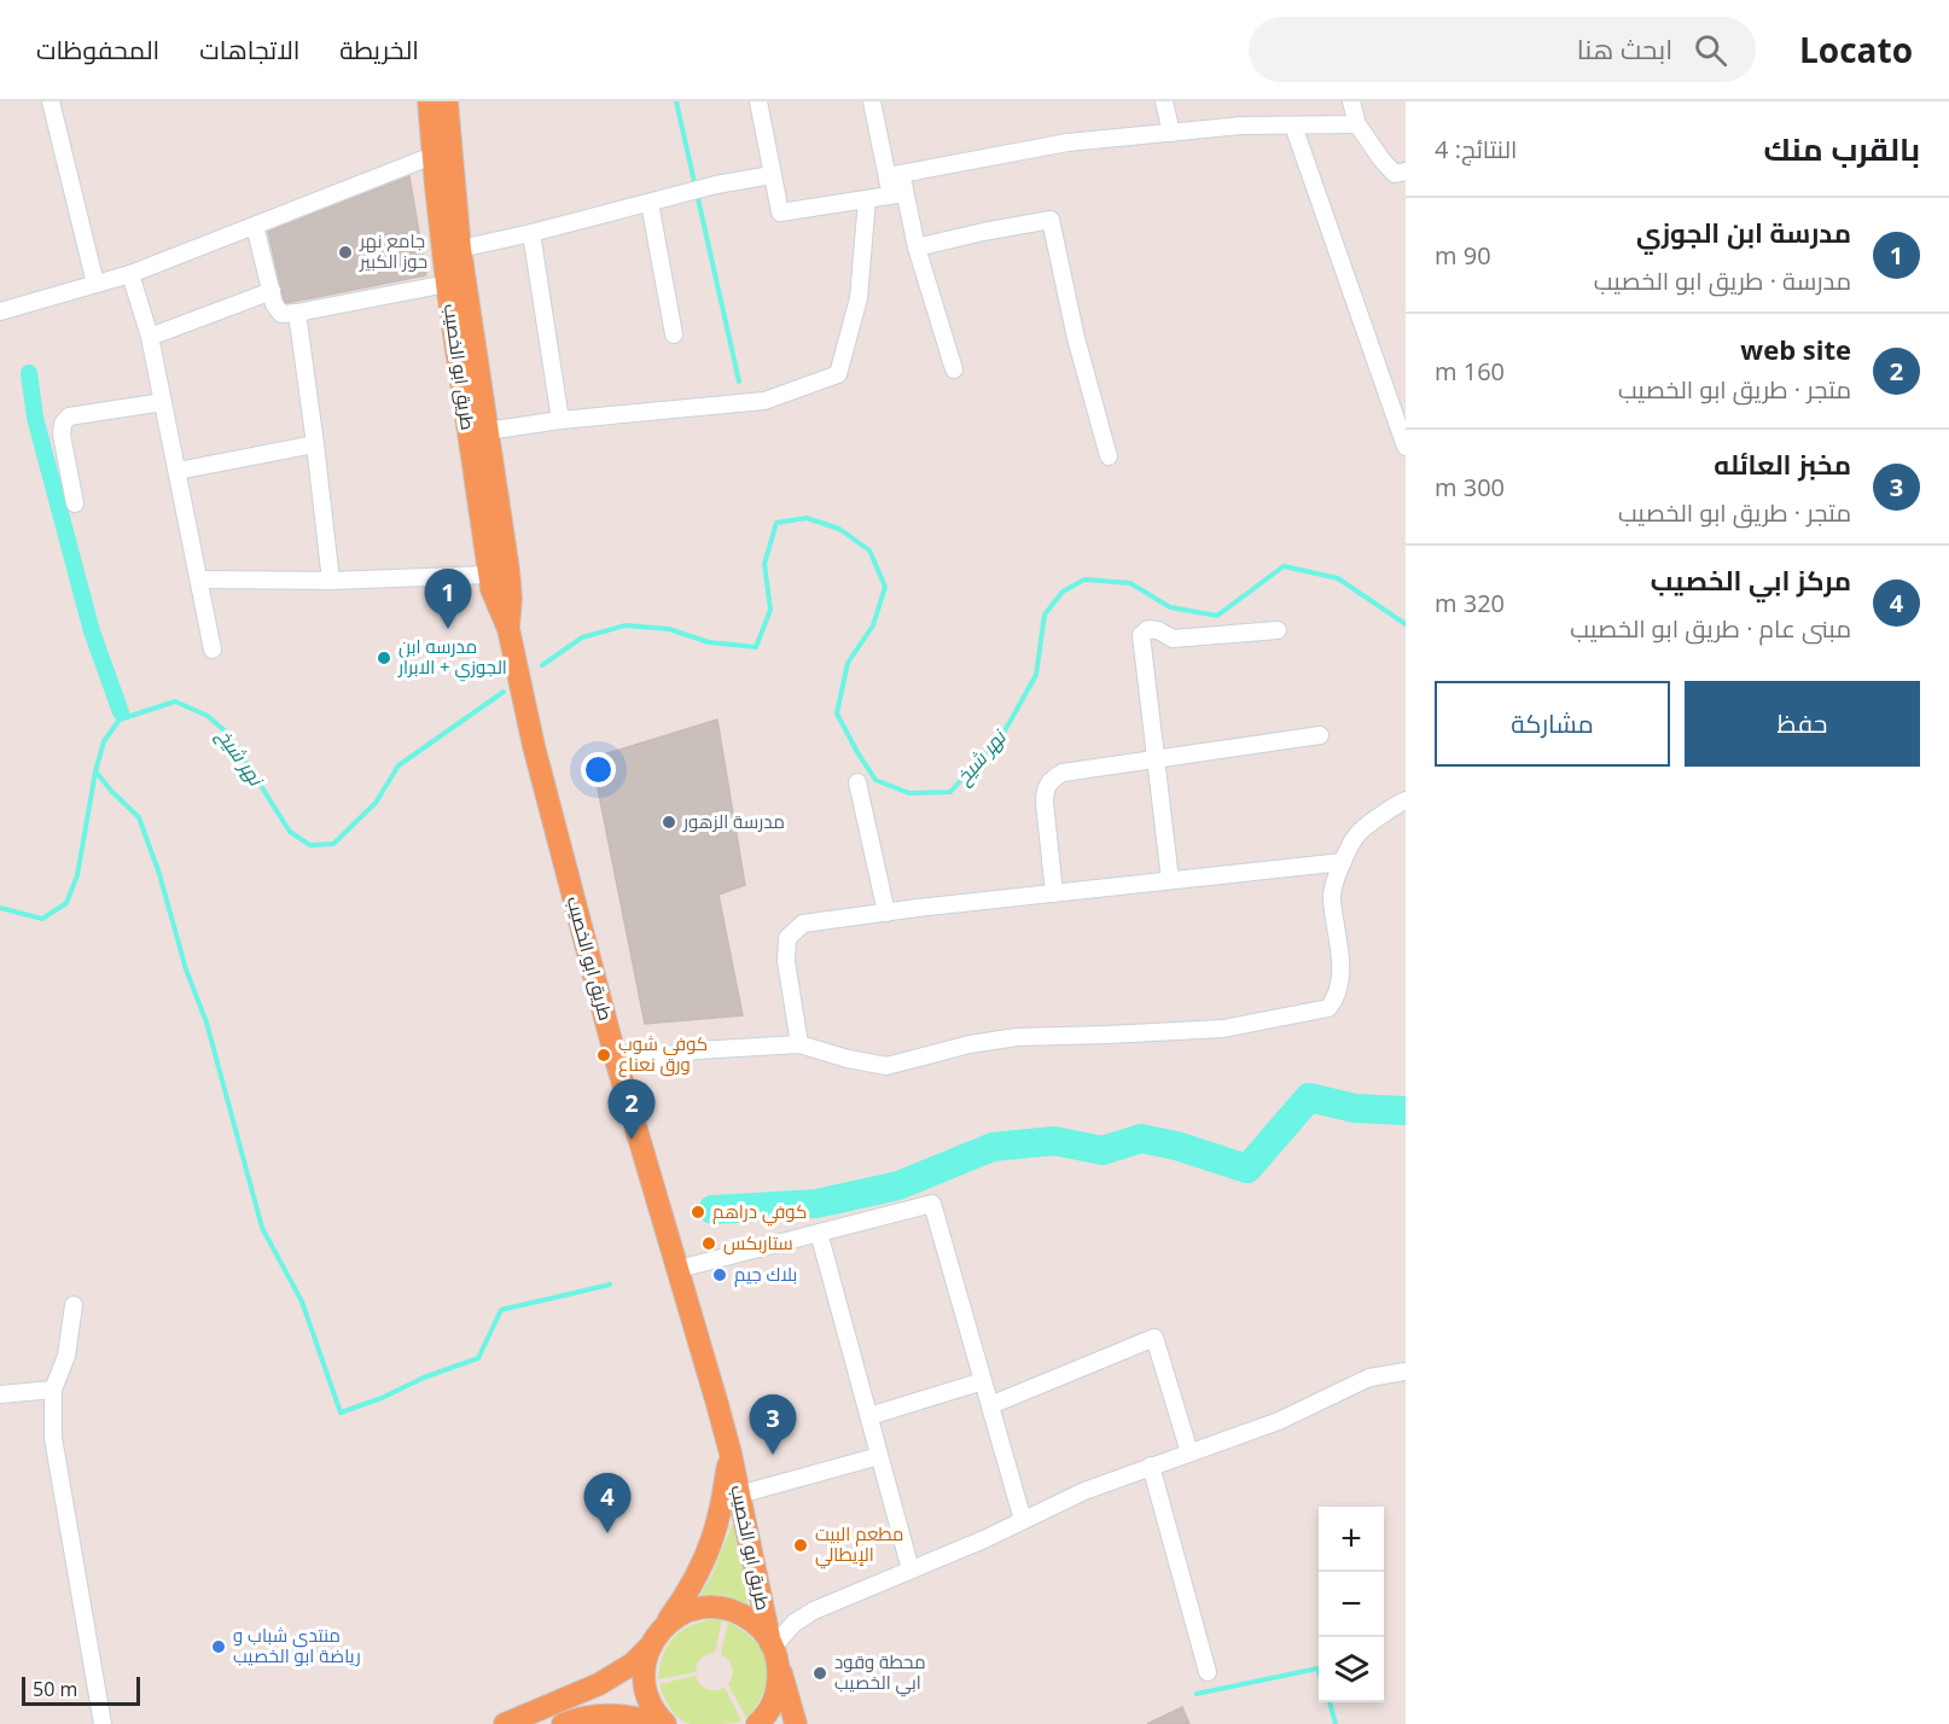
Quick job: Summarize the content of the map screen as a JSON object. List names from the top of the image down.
{
  "streets": {
    "main road": ["طريق ابو الخصيب"]
  },
  "water": ["نهر شيخ"],
  "places": [
    "جامع نهر حوز الكبير",
    "مدرسه ابن الجوزي + الابرار",
    "مدرسة الزهور",
    "كوفي شوب ورق نعناع",
    "كوفي دراهم",
    "ستاربكس",
    "بلاك جيم",
    "مطعم البيت الإيطالي",
    "منتدى شباب و رياضة ابو الخصيب",
    "محطة وقود ابي الخصيب"
  ],
  "scale_bar": "50 m",
  "page": {
    "header": "Locato",
    "search": "ابحث هنا",
    "nav": ["الخريطة", "الاتجاهات", "المحفوظات"],
    "heading": ["بالقرب منك", "النتائج: 4"],
    "list": [
      {
        "mark": "1",
        "name": "مدرسة ابن الجوزي",
        "note": "مدرسة · طريق ابو الخصيب",
        "value": "90 m"
      },
      {
        "mark": "2",
        "name": "web site",
        "note": "متجر · طريق ابو الخصيب",
        "value": "160 m"
      },
      {
        "mark": "3",
        "name": "مخبز العائله",
        "note": "متجر · طريق ابو الخصيب",
        "value": "300 m"
      },
      {
        "mark": "4",
        "name": "مركز ابي الخصيب",
        "note": "مبنى عام · طريق ابو الخصيب",
        "value": "320 m"
      }
    ],
    "pins": [
      "1",
      "2",
      "3",
      "4"
    ],
    "buttons": ["حفظ", "مشاركة"],
    "map_buttons": ["+", "−"],
    "scale": "50 m"
  }
}
